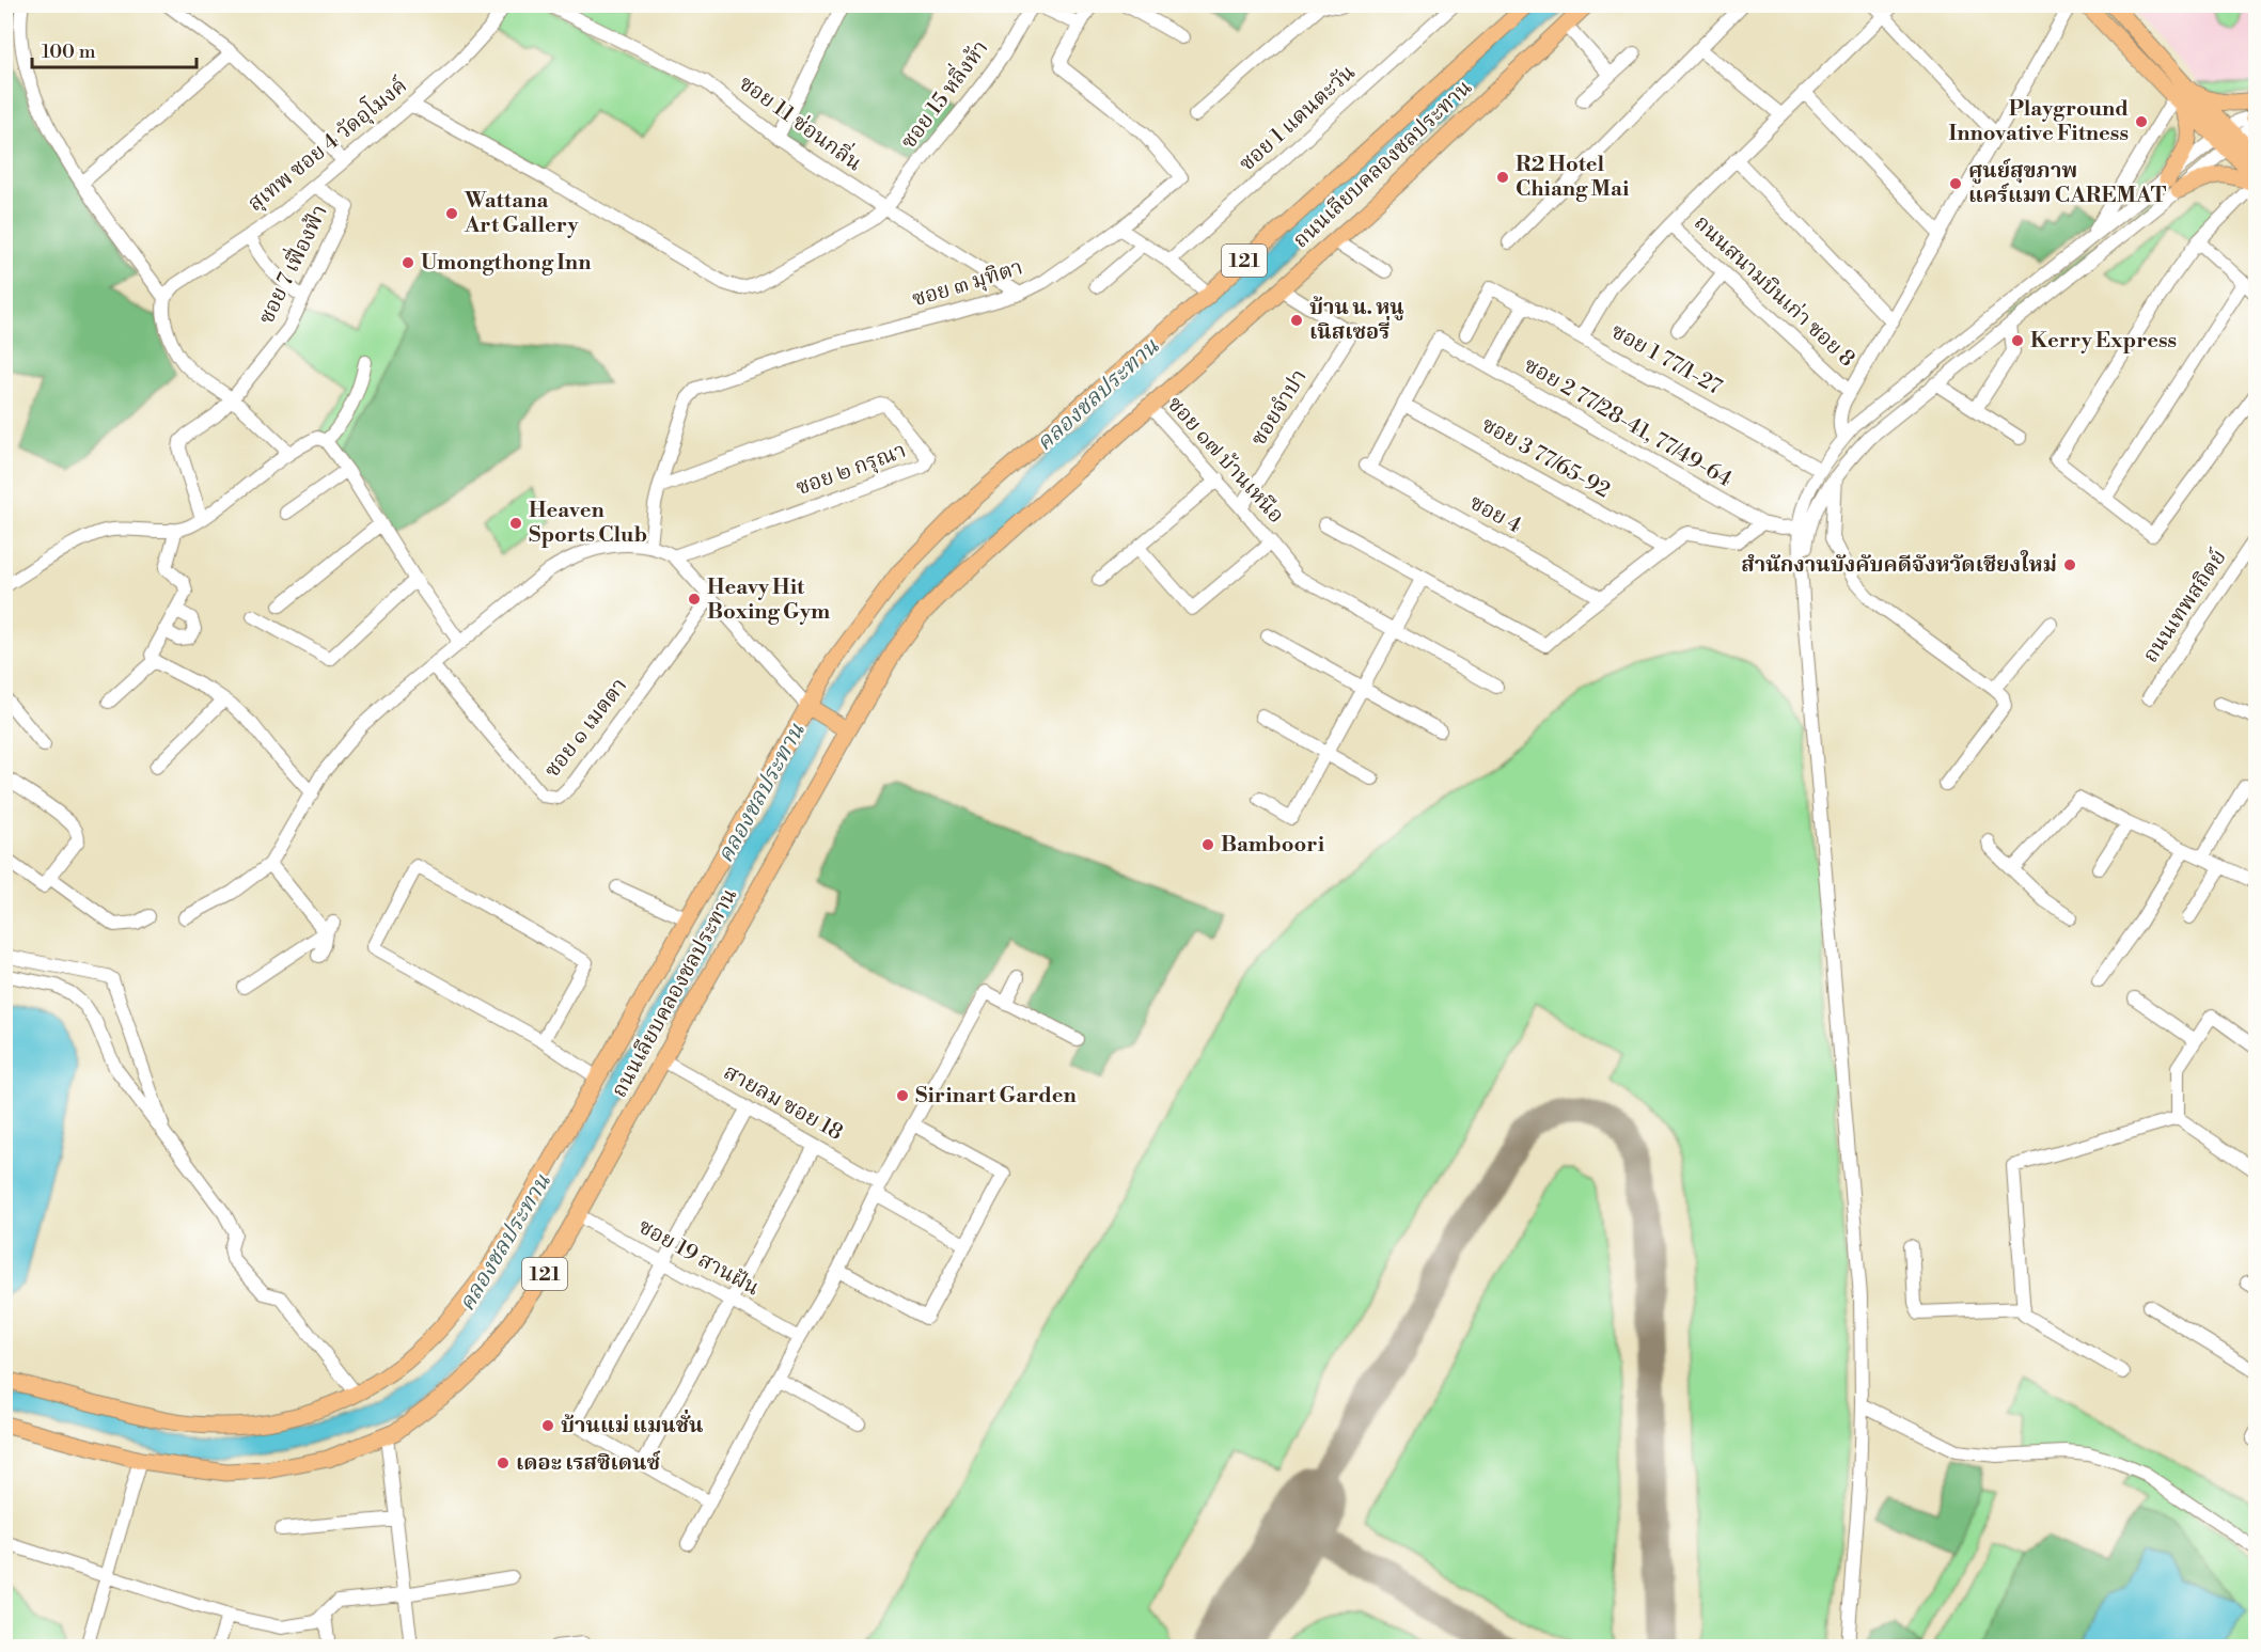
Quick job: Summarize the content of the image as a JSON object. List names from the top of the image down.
{
  "streets": {
    "main road": ["ถนนเลียบคลองชลประทาน", "121"],
    "street": [
      "ซอย 15 หลิ่งห้า",
      "ซอย 1 แดนตะวัน",
      "ซอย 11 ซ่อนกลิ่น",
      "สุเทพ ซอย 4 วัดอุโมงค์",
      "ซอย 7 เฟื่องฟ้า",
      "ซอย ๓ มุทิตา",
      "ถนนสนามบินเก่า ซอย 8",
      "ซอย 1 77/1-27",
      "ซอยจำปา",
      "ซอย 2 77/28-41, 77/49-64",
      "ซอย 3 77/65-92",
      "ซอย ๑๗ บ้านเหนือ",
      "ซอย ๒ กรุณา",
      "ซอย 4",
      "ถนนเทพสถิตย์",
      "ซอย ๑ เมตตา",
      "สายลม ซอย 18",
      "ซอย 19 สานฝัน"
    ]
  },
  "crossings": [
    ["ซอย 15 หลิ่งห้า", "ซอย 11 ซ่อนกลิ่น"],
    ["ซอย 15 หลิ่งห้า", "ซอย ๓ มุทิตา"],
    ["ซอย 11 ซ่อนกลิ่น", "ซอย ๓ มุทิตา"],
    ["สุเทพ ซอย 4 วัดอุโมงค์", "ซอย 7 เฟื่องฟ้า"],
    ["ถนนเลียบคลองชลประทาน", "ซอยจำปา"],
    ["ถนนเลียบคลองชลประทาน", "ซอย ๑๗ บ้านเหนือ"],
    ["ถนนเลียบคลองชลประทาน", "สายลม ซอย 18"],
    ["ถนนเลียบคลองชลประทาน", "ซอย 19 สานฝัน"],
    ["ซอย ๓ มุทิตา", "ซอย ๒ กรุณา"],
    ["ซอยจำปา", "ซอย ๑๗ บ้านเหนือ"],
    ["ซอย 2 77/28-41, 77/49-64", "ซอย 3 77/65-92"],
    ["ซอย 2 77/28-41, 77/49-64", "ซอย 4"],
    ["ซอย 3 77/65-92", "ซอย 4"]
  ],
  "water": ["คลองชลประทาน"],
  "places": [
    "Playground Innovative Fitness",
    "R2 Hotel Chiang Mai",
    "ศูนย์สุขภาพ แคร์แมท CAREMAT",
    "Wattana Art Gallery",
    "Umongthong Inn",
    "บ้าน น. หนู เนิสเซอรี่",
    "Kerry Express",
    "Heaven Sports Club",
    "สำนักงานบังคับคดีจังหวัดเชียงใหม่",
    "Heavy Hit Boxing Gym",
    "Bamboori",
    "Sirinart Garden",
    "บ้านแม่ แมนชั่น",
    "เดอะ เรสซิเดนซ์"
  ],
  "scale_bar": "100 m"
}
